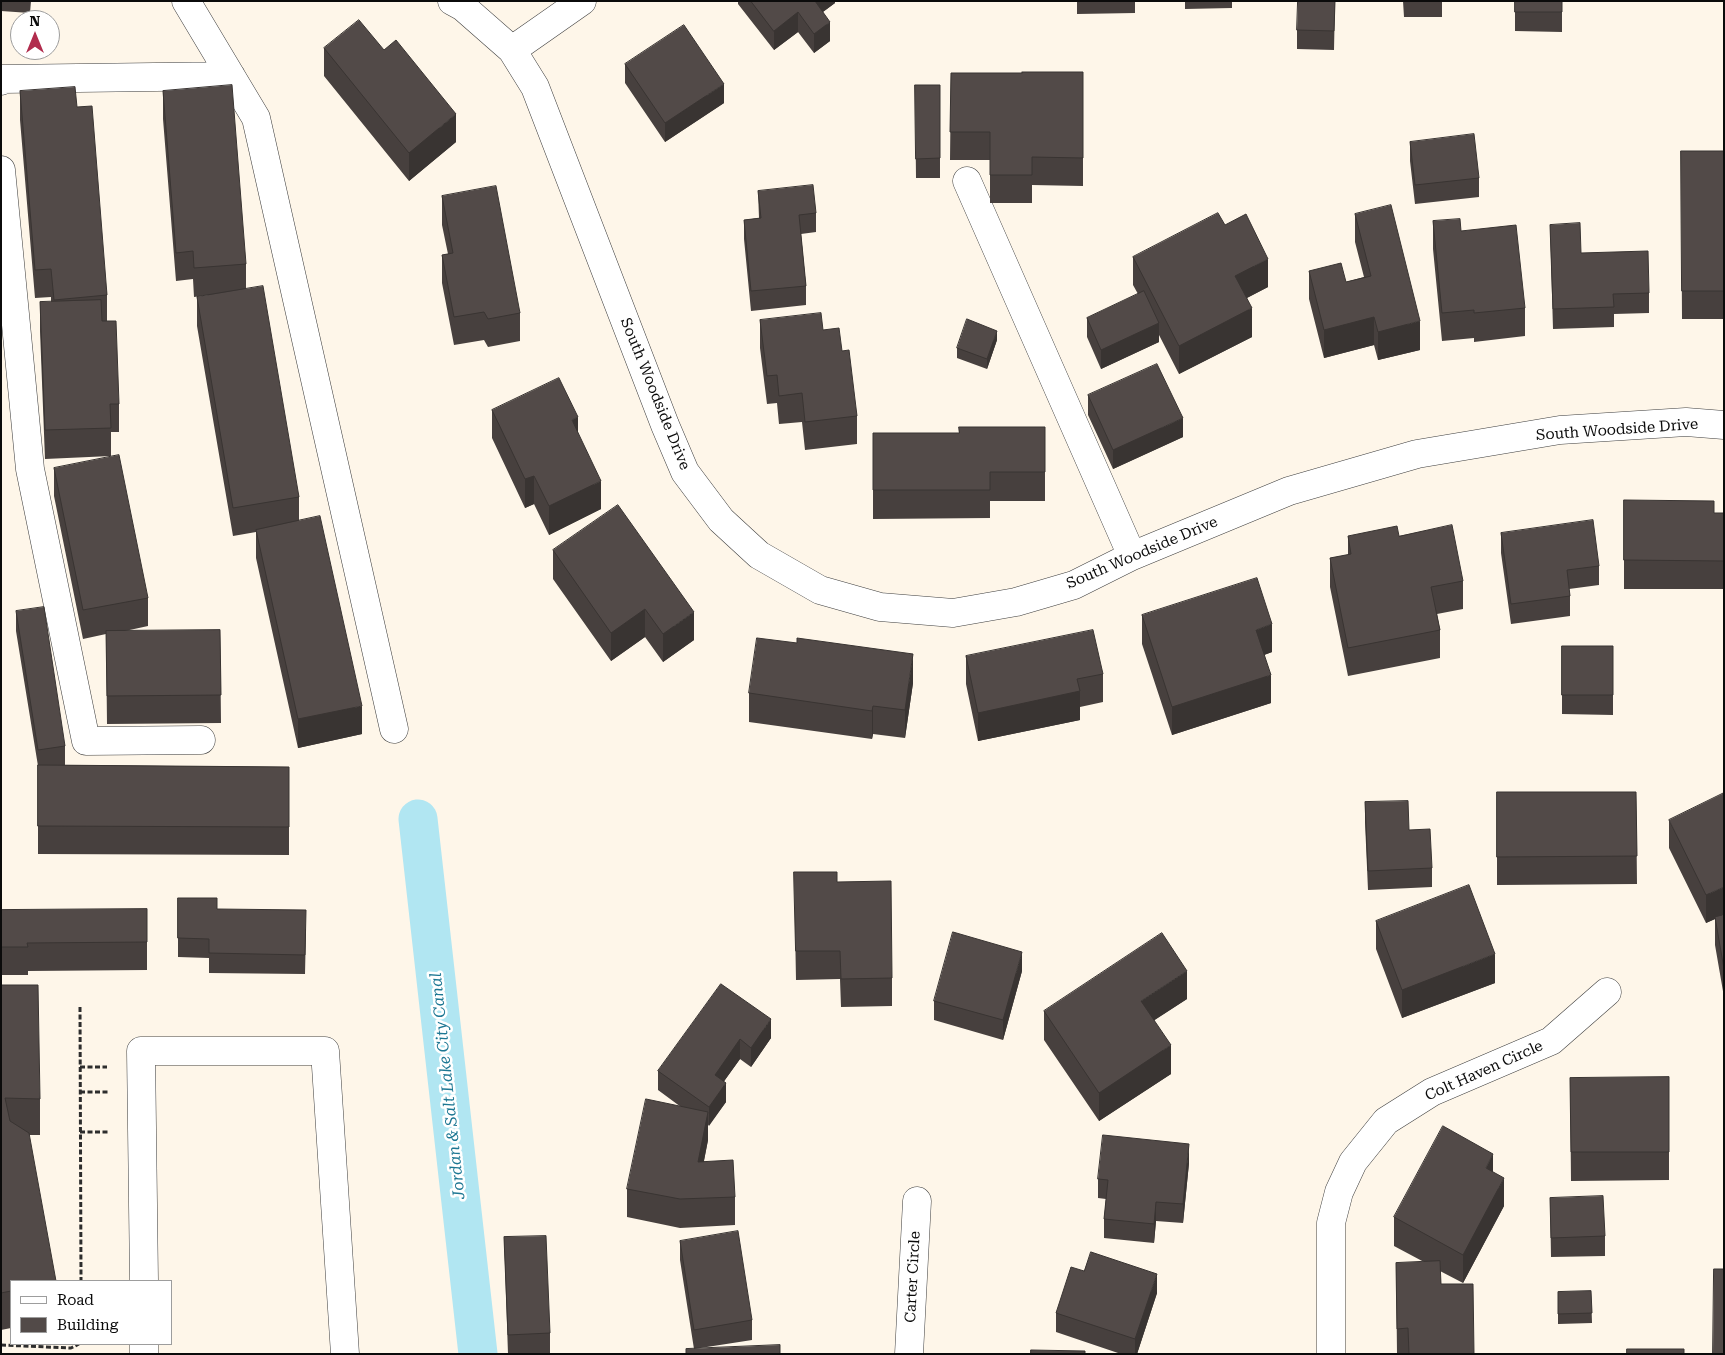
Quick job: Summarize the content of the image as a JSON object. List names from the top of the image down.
{
  "streets": {
    "street": ["South Woodside Drive", "Colt Haven Circle", "Carter Circle"]
  },
  "water": ["Jordan & Salt Lake City Canal"],
  "legend": ["Road", "Building"],
  "north": "top"
}
